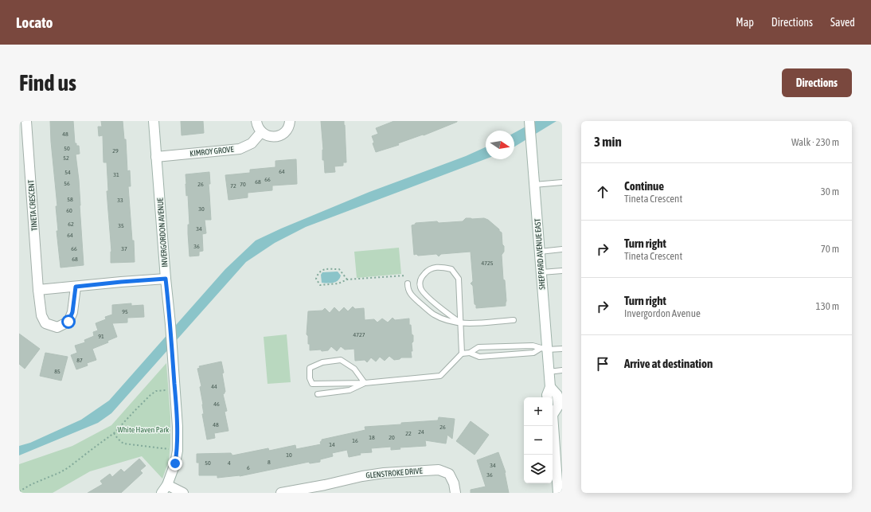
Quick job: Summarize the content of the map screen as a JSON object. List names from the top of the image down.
{
  "streets": {
    "street": [
      "KIMROY GROVE",
      "TINETA CRESCENT",
      "INVERGORDON AVENUE",
      "SHEPPARD AVENUE EAST",
      "GLENSTROKE DRIVE"
    ]
  },
  "crossings": [
    ["KIMROY GROVE", "INVERGORDON AVENUE"]
  ],
  "parks": ["White Haven Park"],
  "house_numbers": [
    "48",
    "50",
    "29",
    "52",
    "64",
    "54",
    "31",
    "66",
    "68",
    "56",
    "26",
    "70",
    "72",
    "58",
    "33",
    "30",
    "60",
    "62",
    "35",
    "34",
    "64",
    "36",
    "66",
    "37",
    "68",
    "4725",
    "95",
    "4727",
    "91",
    "87",
    "85",
    "44",
    "46",
    "48",
    "26",
    "24",
    "22",
    "18",
    "20",
    "16",
    "14",
    "10",
    "8",
    "50",
    "4",
    "34",
    "6",
    "36"
  ],
  "north": "right",
  "page": {
    "header": "Locato",
    "nav": ["Map", "Directions", "Saved"],
    "buttons": "Directions",
    "title": "Find us",
    "heading": ["3 min", "Walk · 230 m"],
    "list": [
      ["Continue", "Tineta Crescent", "30 m"],
      ["Turn right", "Tineta Crescent", "70 m"],
      ["Turn right", "Invergordon Avenue", "130 m"],
      "Arrive at destination"
    ],
    "map_buttons": ["+", "−"]
  }
}
